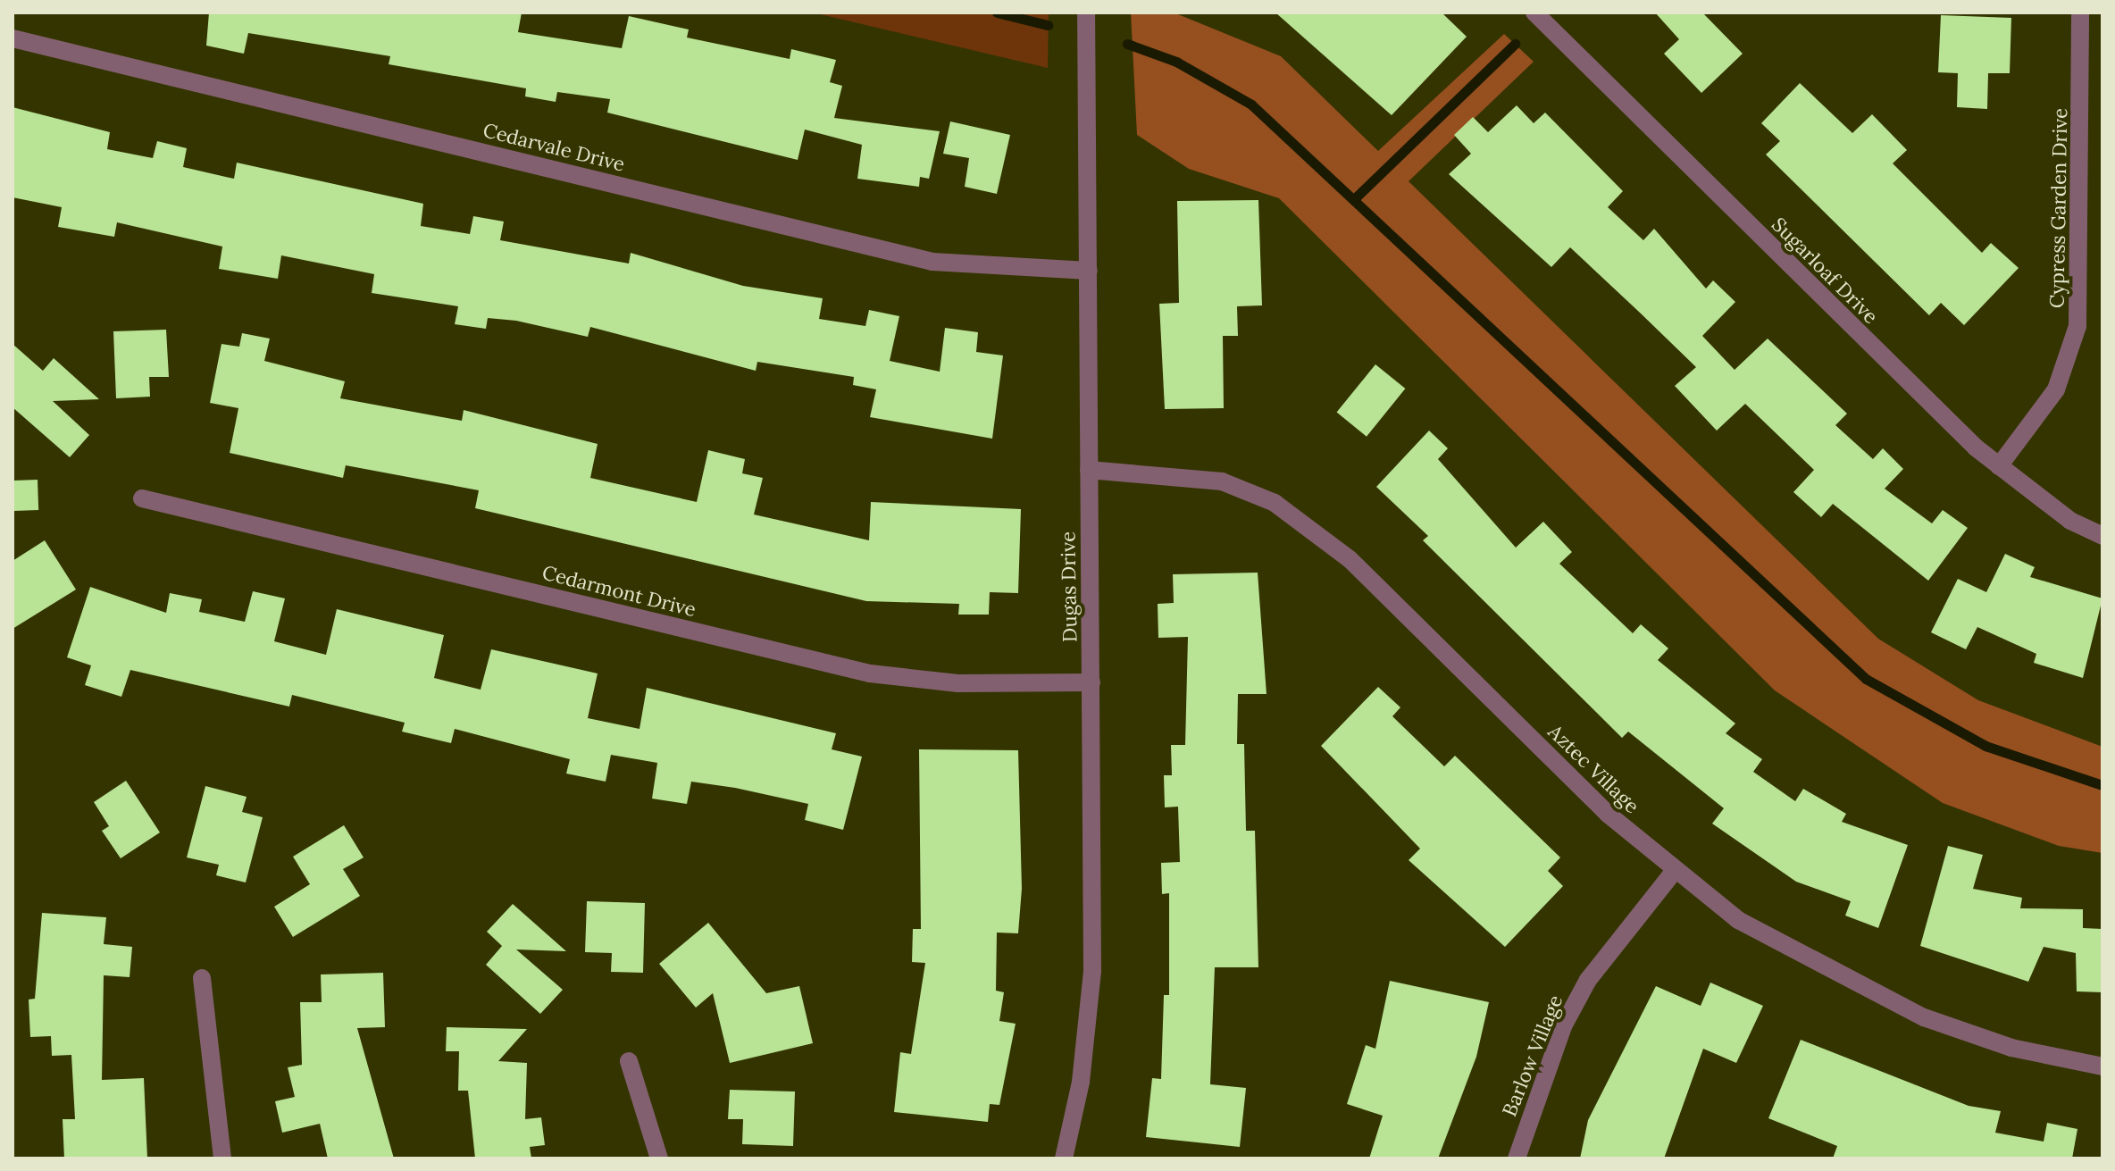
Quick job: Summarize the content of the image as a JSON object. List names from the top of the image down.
{
  "streets": {
    "street": [
      "Cedarvale Drive",
      "Cypress Garden Drive",
      "Sugarloaf Drive",
      "Dugas Drive",
      "Cedarmont Drive",
      "Aztec Village",
      "Barlow Village"
    ]
  },
  "crossings": [
    ["Cedarvale Drive", "Dugas Drive"],
    ["Cypress Garden Drive", "Sugarloaf Drive"],
    ["Dugas Drive", "Cedarmont Drive"],
    ["Dugas Drive", "Aztec Village"],
    ["Aztec Village", "Barlow Village"]
  ]
}
